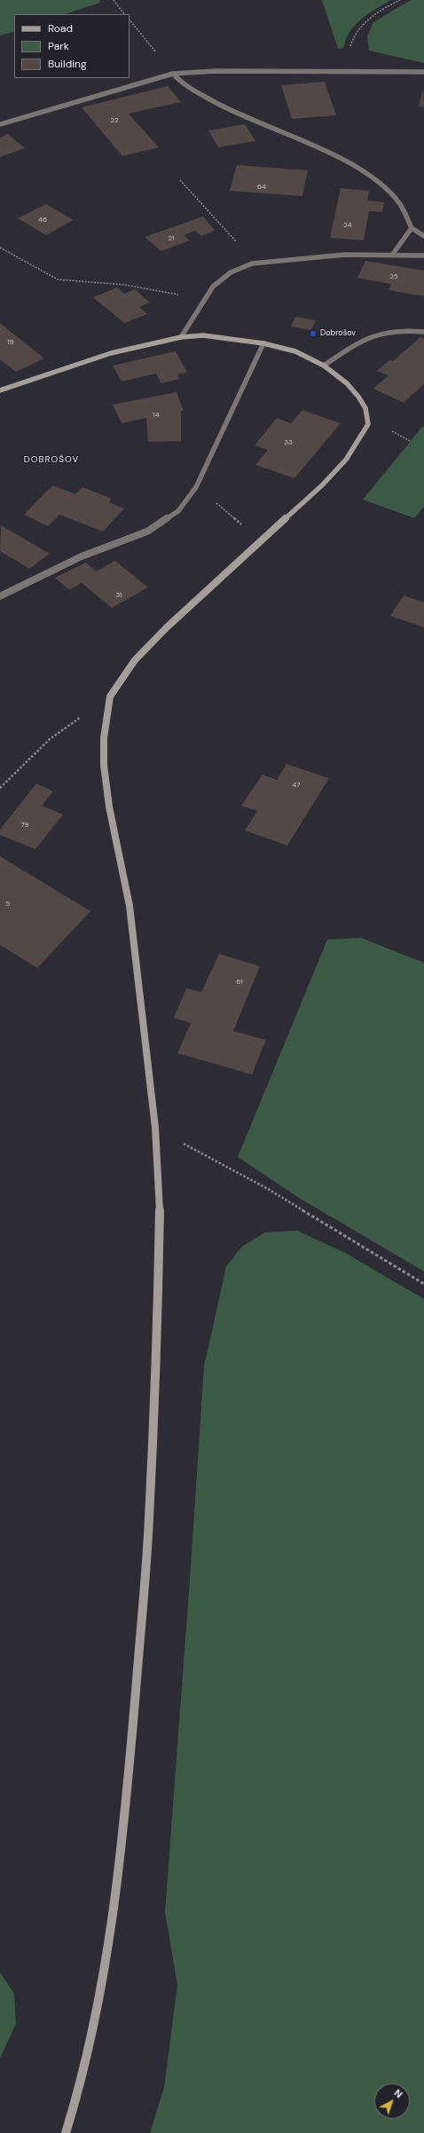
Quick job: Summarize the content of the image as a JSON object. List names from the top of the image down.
{
  "districts": ["DOBROŠOV"],
  "places": ["Dobrošov"],
  "house_numbers": [
    "22",
    "64",
    "46",
    "24",
    "21",
    "25",
    "19",
    "14",
    "33",
    "31",
    "47",
    "79",
    "5",
    "61"
  ],
  "legend": ["Road", "Park", "Building"],
  "north": "top right"
}
